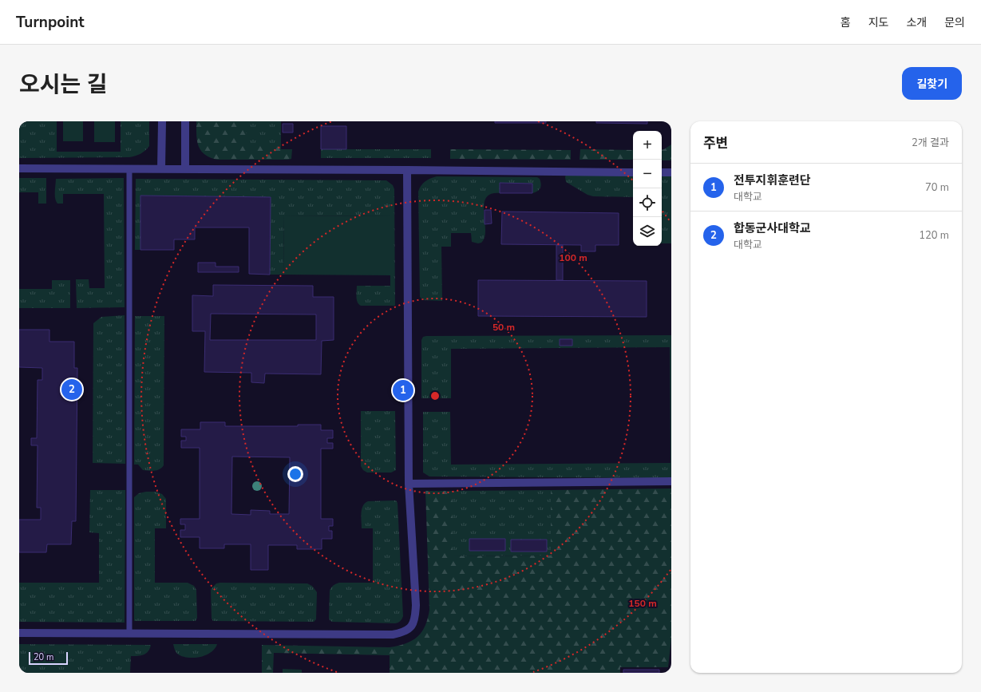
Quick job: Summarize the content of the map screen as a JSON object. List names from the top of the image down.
{
  "scale_bar": "20 m",
  "page": {
    "header": "Turnpoint",
    "nav": [
      "홈",
      "지도",
      "소개",
      "문의"
    ],
    "title": "오시는 길",
    "buttons": "길찾기",
    "heading": ["주변", "2개 결과"],
    "map_buttons": ["+", "−"],
    "list": [
      {
        "mark": "1",
        "name": "전투지휘훈련단",
        "note": "대학교",
        "value": "70 m"
      },
      {
        "mark": "2",
        "name": "합동군사대학교",
        "note": "대학교",
        "value": "120 m"
      }
    ],
    "pins": ["2", "1"],
    "scale": "20 m"
  },
  "rings": ["100 m", "50 m", "150 m"]
}
